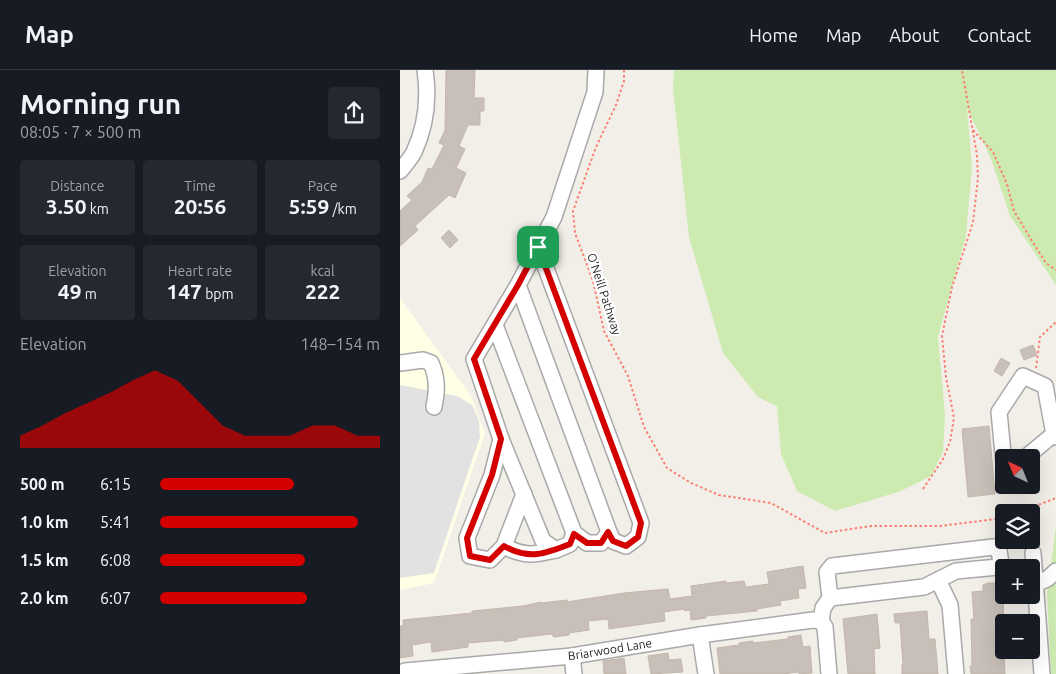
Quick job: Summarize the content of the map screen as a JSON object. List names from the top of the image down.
{
  "streets": {
    "street": ["Briarwood Lane"],
    "path": ["O'Neill Pathway"]
  },
  "north": "top left",
  "page": {
    "header": "Map",
    "nav": [
      "Home",
      "Map",
      "About",
      "Contact"
    ],
    "heading": ["Morning run", "08:05 · 7 × 500 m"],
    "stats": [
      ["Distance", "3.50 km"],
      ["Time", "20:56"],
      ["Pace", "5:59 /km"],
      ["Elevation", "49 m"],
      ["Heart rate", "147 bpm"],
      ["kcal", "222"]
    ],
    "chart": ["Elevation", "148–154 m"],
    "map_buttons": ["+", "−"],
    "list": [
      {
        "name": "500 m",
        "note": "6:15"
      },
      {
        "name": "1.0 km",
        "note": "5:41"
      },
      {
        "name": "1.5 km",
        "note": "6:08"
      },
      {
        "name": "2.0 km",
        "note": "6:07"
      }
    ]
  }
}
